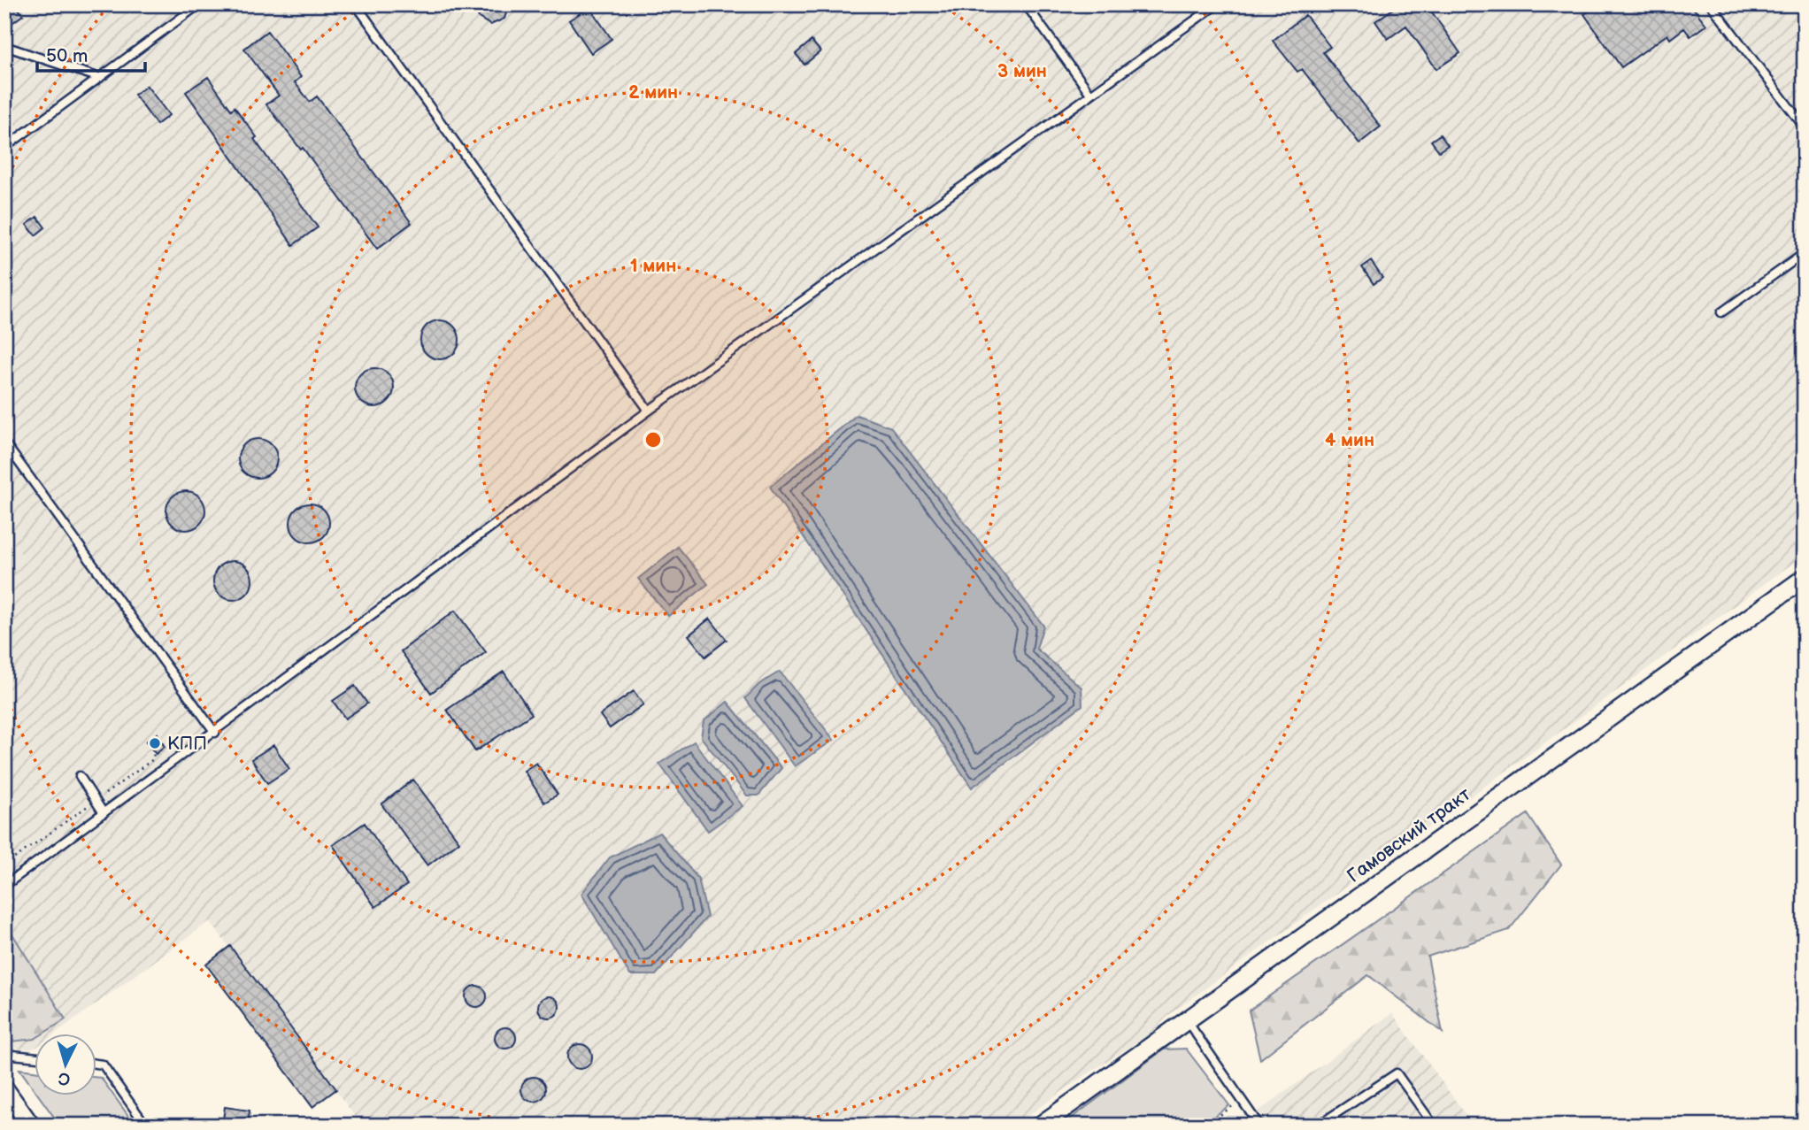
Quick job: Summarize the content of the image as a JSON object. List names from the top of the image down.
{
  "streets": {
    "street": ["Гамовский тракт"]
  },
  "places": ["КПП"],
  "scale_bar": "50 m",
  "north": "bottom",
  "rings": [
    "3 мин",
    "2 мин",
    "1 мин",
    "4 мин"
  ]
}
